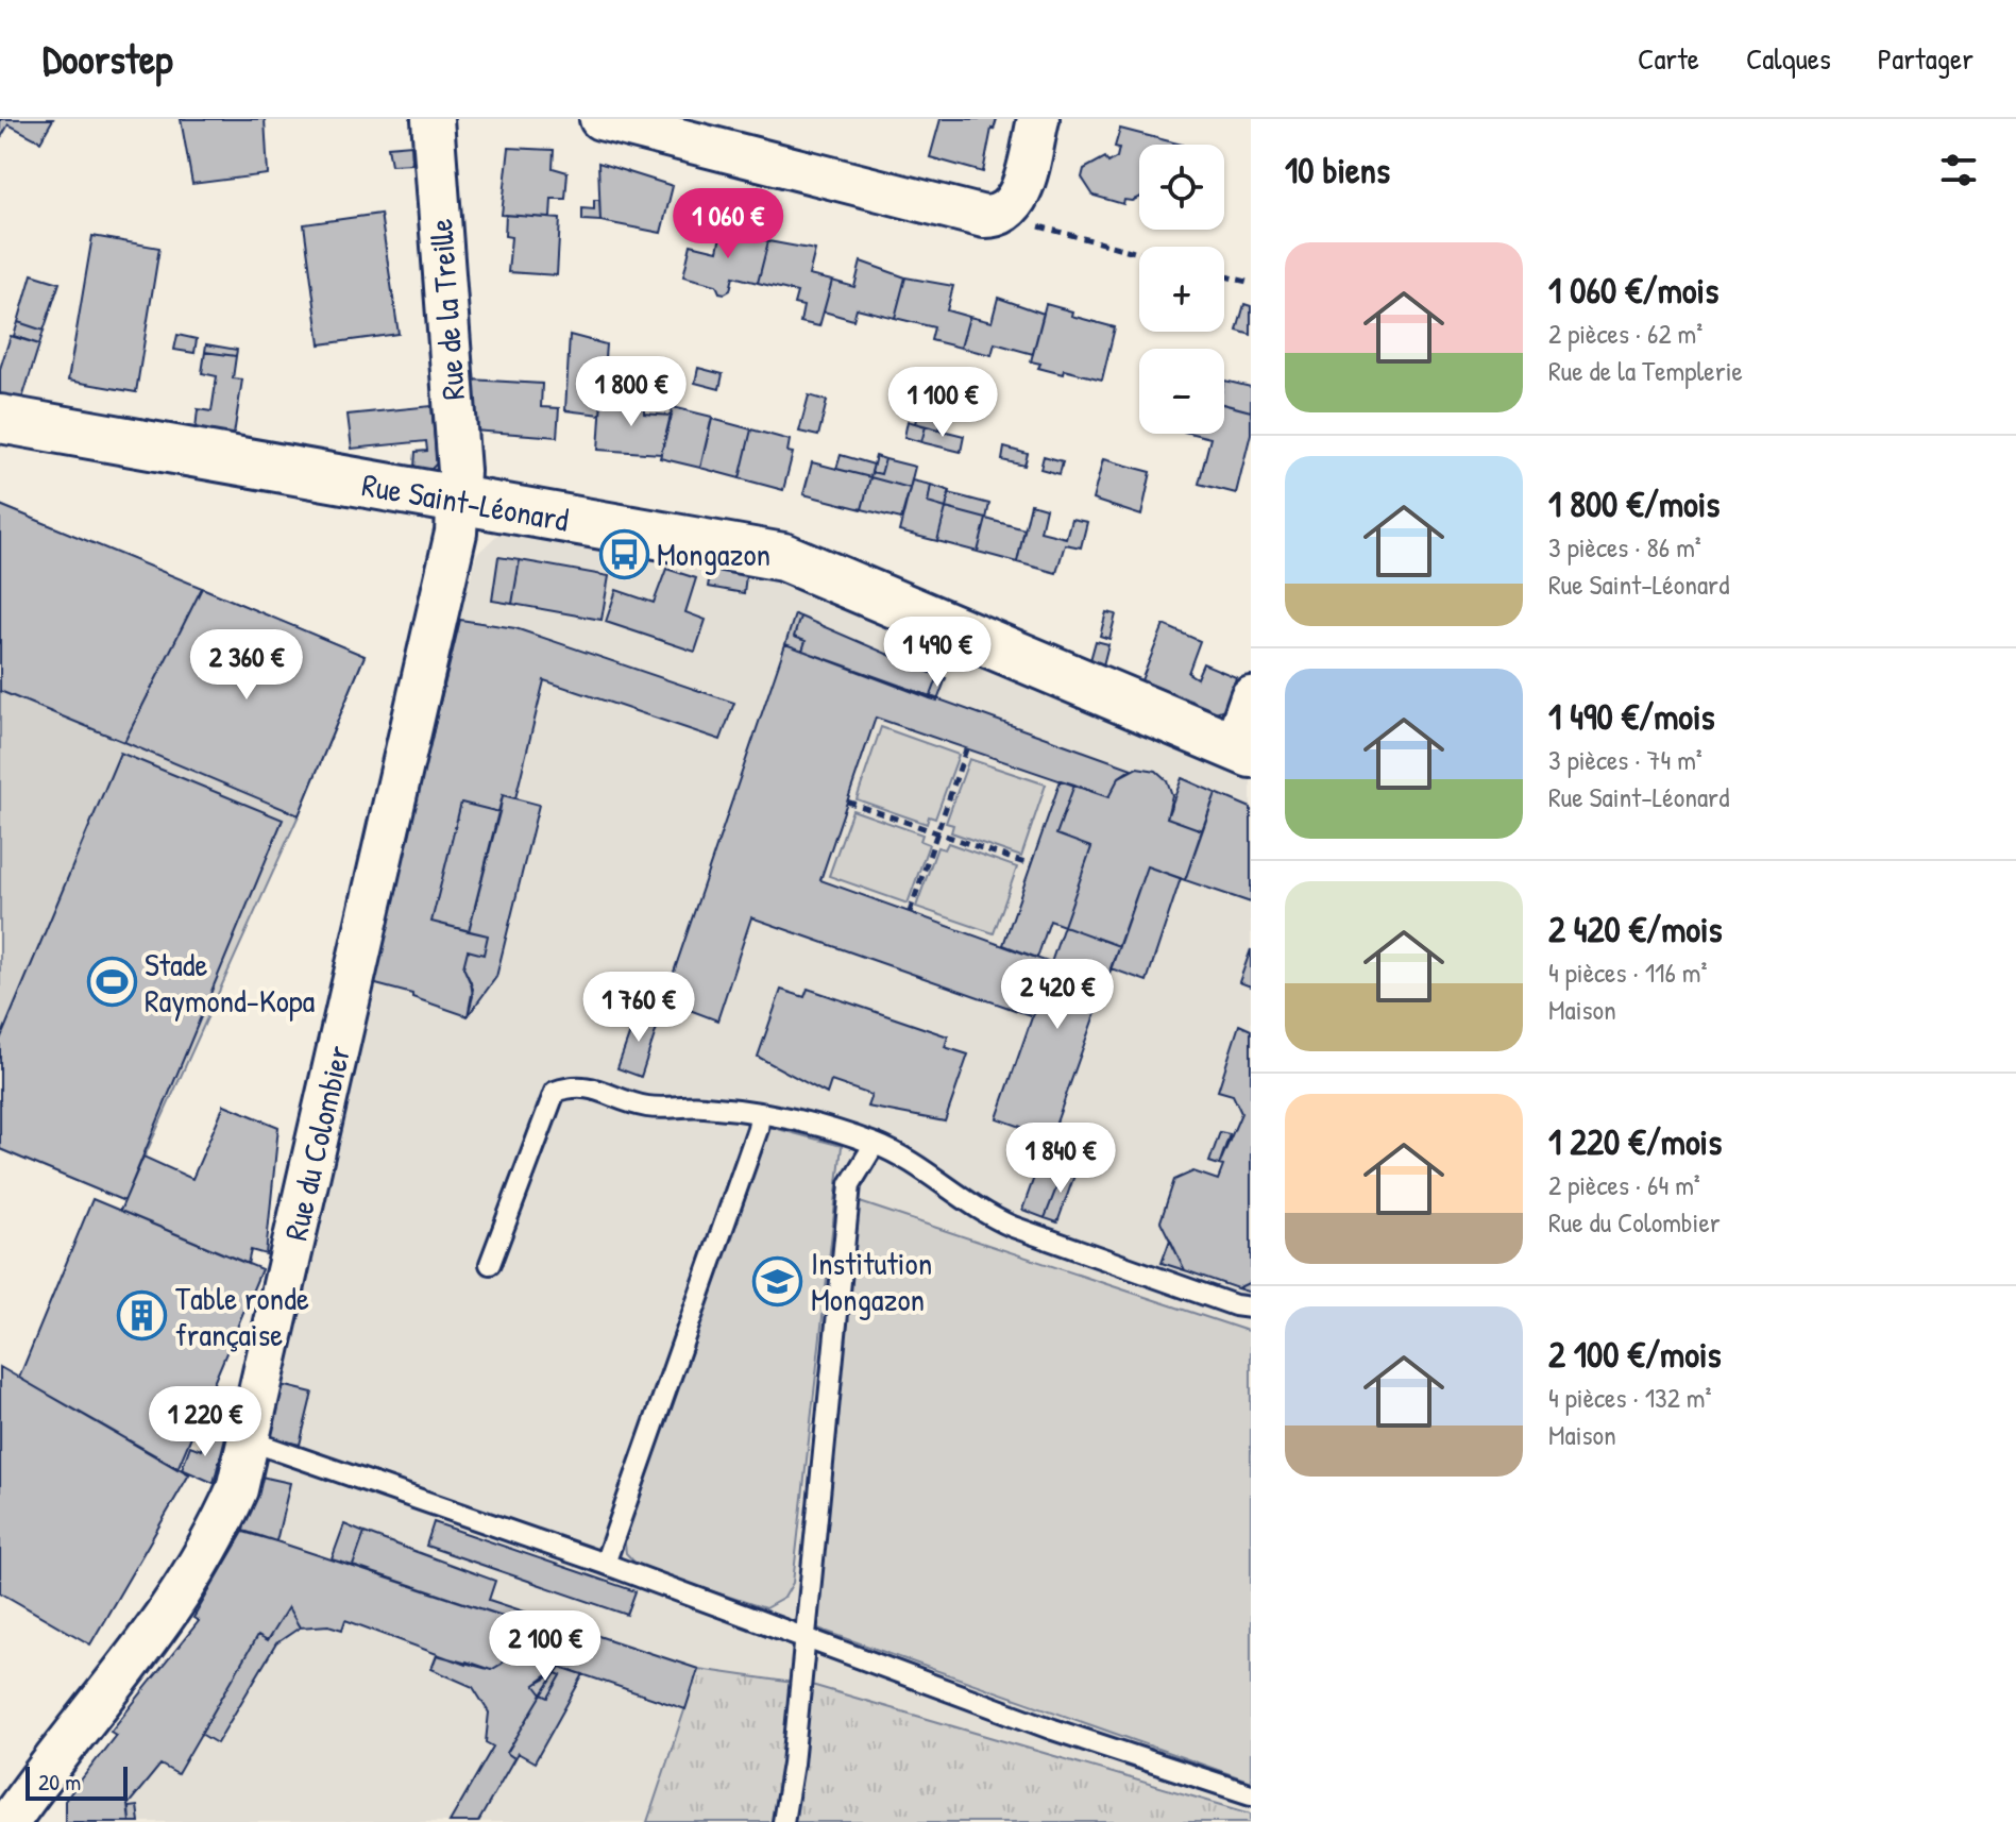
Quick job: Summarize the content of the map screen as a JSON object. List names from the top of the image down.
{
  "streets": {
    "street": ["Rue de la Treille", "Rue Saint-Léonard", "Rue du Colombier"]
  },
  "crossings": [
    ["Rue de la Treille", "Rue Saint-Léonard"],
    ["Rue de la Treille", "Rue du Colombier"],
    ["Rue Saint-Léonard", "Rue du Colombier"]
  ],
  "places": {
    "bus stop": ["Mongazon"],
    "sports": ["Stade Raymond-Kopa"],
    "school or university": ["Institution Mongazon"],
    "building": ["Table ronde française"]
  },
  "scale_bar": "20 m",
  "page": {
    "header": "Doorstep",
    "nav": ["Carte", "Calques", "Partager"],
    "heading": "10 biens",
    "map_buttons": ["+", "−"],
    "price": [
      "1 060 €",
      "1 800 €",
      "1 100 €",
      "1 490 €",
      "2 360 €",
      "2 420 €",
      "1 760 €",
      "1 840 €",
      "1 220 €",
      "2 100 €"
    ],
    "list": [
      {
        "name": "1 060 €/mois",
        "note": "2 pièces · 62 m² · Rue de la Templerie"
      },
      {
        "name": "1 800 €/mois",
        "note": "3 pièces · 86 m² · Rue Saint-Léonard"
      },
      {
        "name": "1 490 €/mois",
        "note": "3 pièces · 74 m² · Rue Saint-Léonard"
      },
      {
        "name": "2 420 €/mois",
        "note": "4 pièces · 116 m² · Maison"
      },
      {
        "name": "1 220 €/mois",
        "note": "2 pièces · 64 m² · Rue du Colombier"
      },
      {
        "name": "2 100 €/mois",
        "note": "4 pièces · 132 m² · Maison"
      }
    ],
    "scale": "20 m"
  }
}
